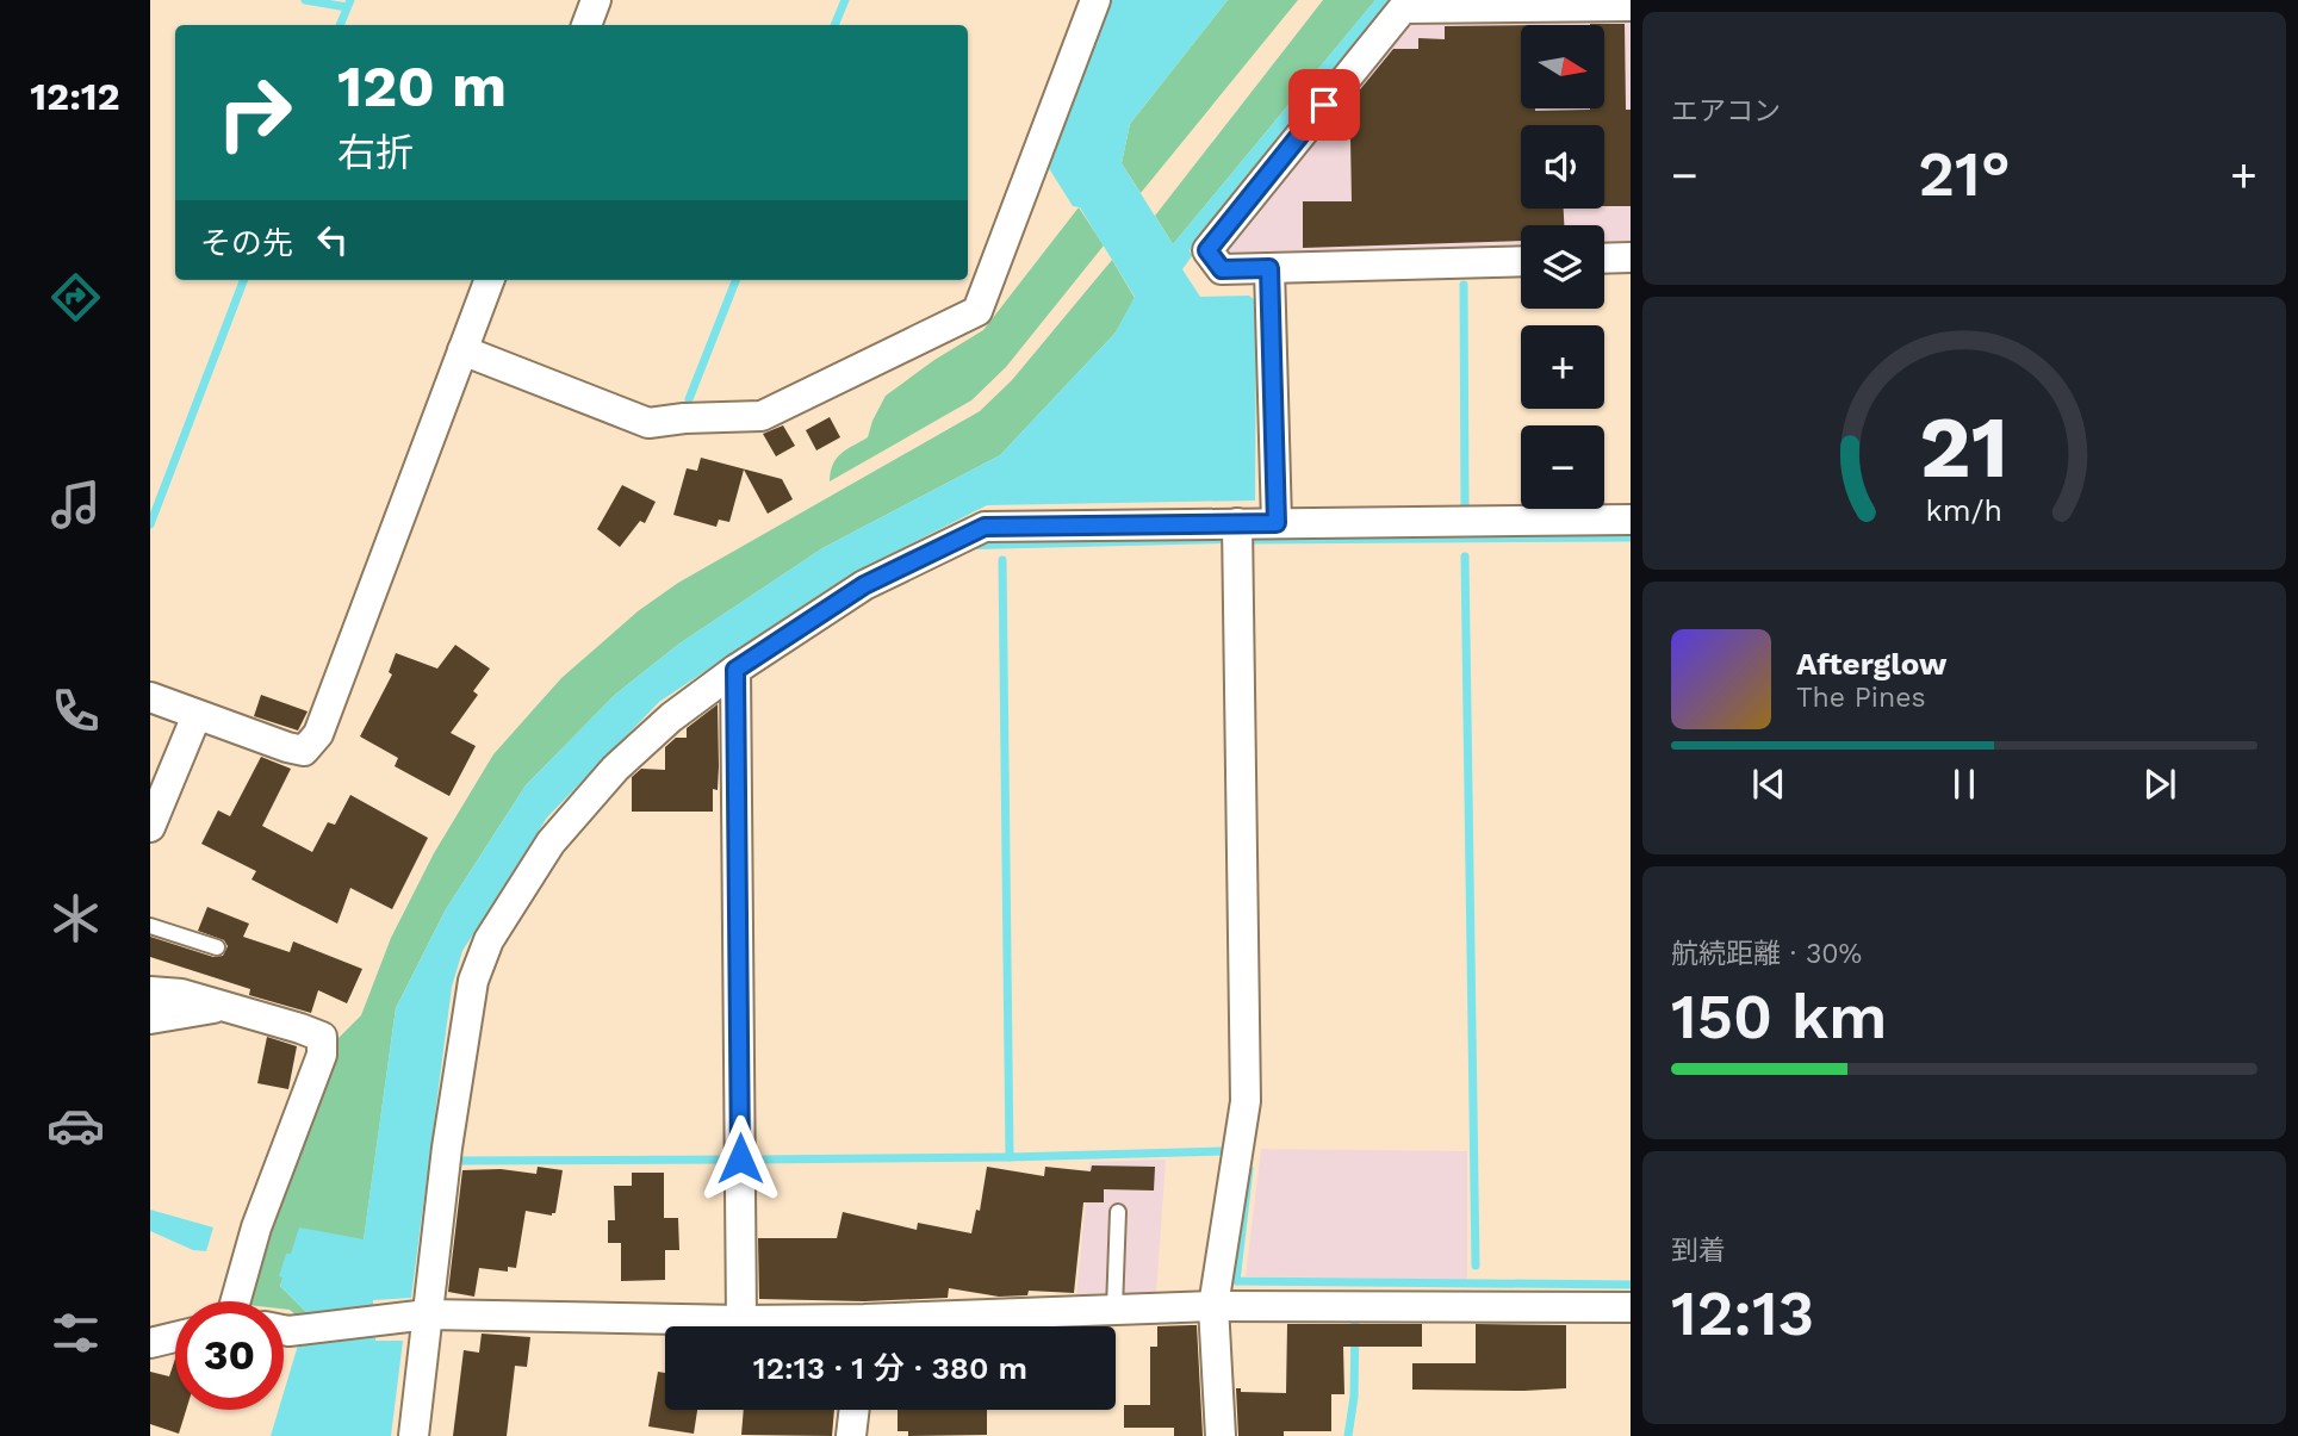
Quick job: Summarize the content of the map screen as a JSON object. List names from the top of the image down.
{
  "north": "right",
  "page": {
    "tabs": "12:12",
    "tile": [
      "エアコン",
      ["航続距離 · 30%", "150 km"],
      ["到着", "12:13"]
    ],
    "map_buttons": ["+", "−"],
    "turn": ["120 m", "右折"],
    "heat": ["−", "21°", "+"],
    "then": "その先",
    "song": ["Afterglow", "The Pines"],
    "limit": "30",
    "trip": "12:13 · 1 分 · 380 m",
    "gauge": ["21", "km/h"]
  }
}
